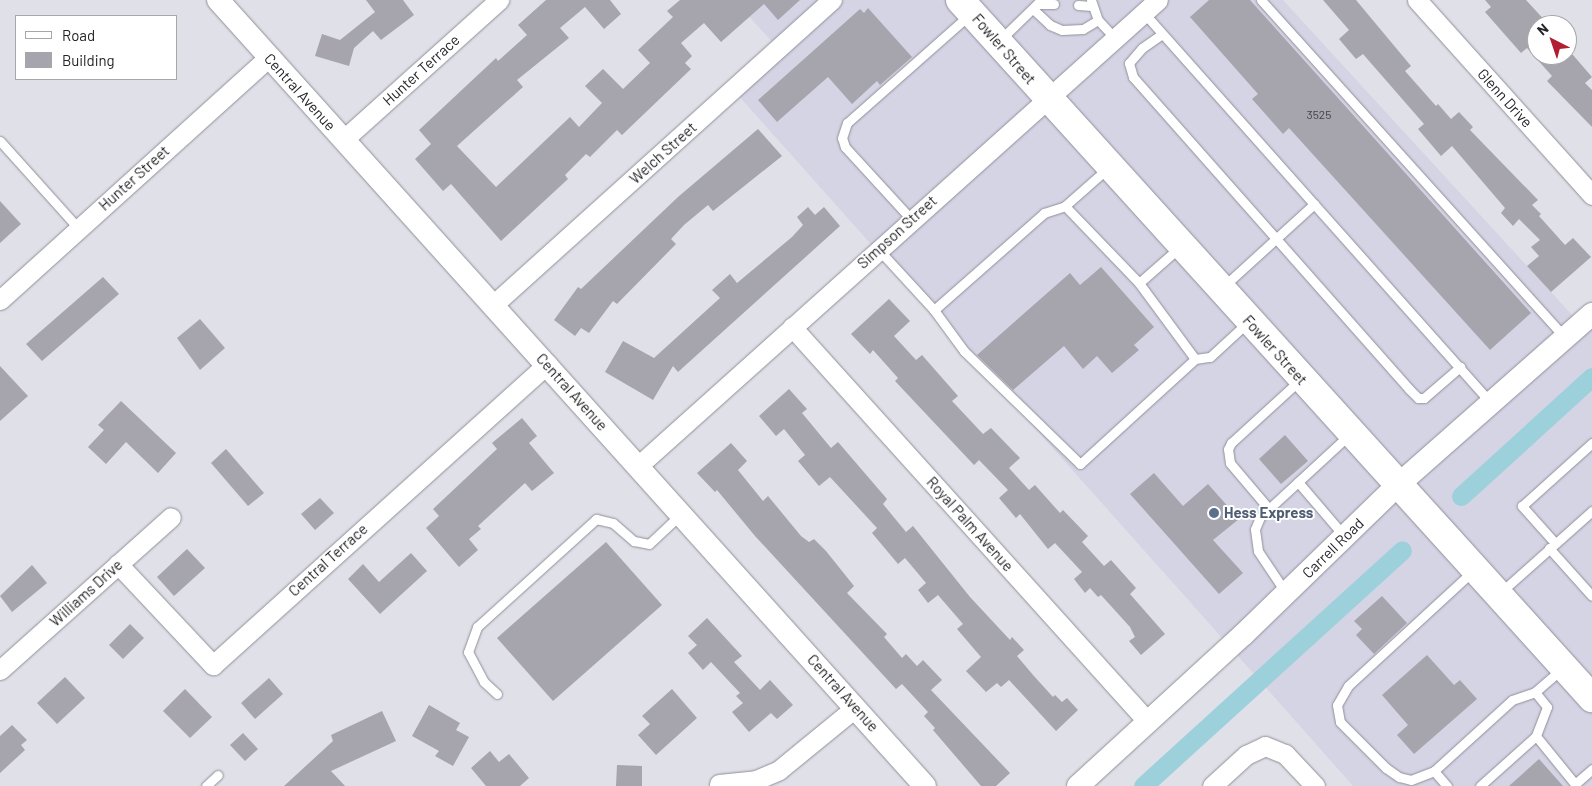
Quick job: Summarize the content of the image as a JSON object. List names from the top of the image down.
{
  "streets": {
    "main road": ["Fowler Street"],
    "street": [
      "Hunter Terrace",
      "Central Avenue",
      "Glenn Drive",
      "Welch Street",
      "Hunter Street",
      "Simpson Street",
      "Royal Palm Avenue",
      "Carrell Road",
      "Central Terrace",
      "Williams Drive"
    ]
  },
  "crossings": [
    ["Fowler Street", "Simpson Street"],
    ["Fowler Street", "Carrell Road"],
    ["Hunter Terrace", "Central Avenue"],
    ["Central Avenue", "Welch Street"],
    ["Central Avenue", "Hunter Street"],
    ["Central Avenue", "Simpson Street"],
    ["Central Avenue", "Central Terrace"],
    ["Simpson Street", "Royal Palm Avenue"],
    ["Royal Palm Avenue", "Carrell Road"],
    ["Central Terrace", "Williams Drive"]
  ],
  "places": ["Hess Express"],
  "house_numbers": ["3525"],
  "legend": ["Road", "Building"],
  "north": "top left"
}
